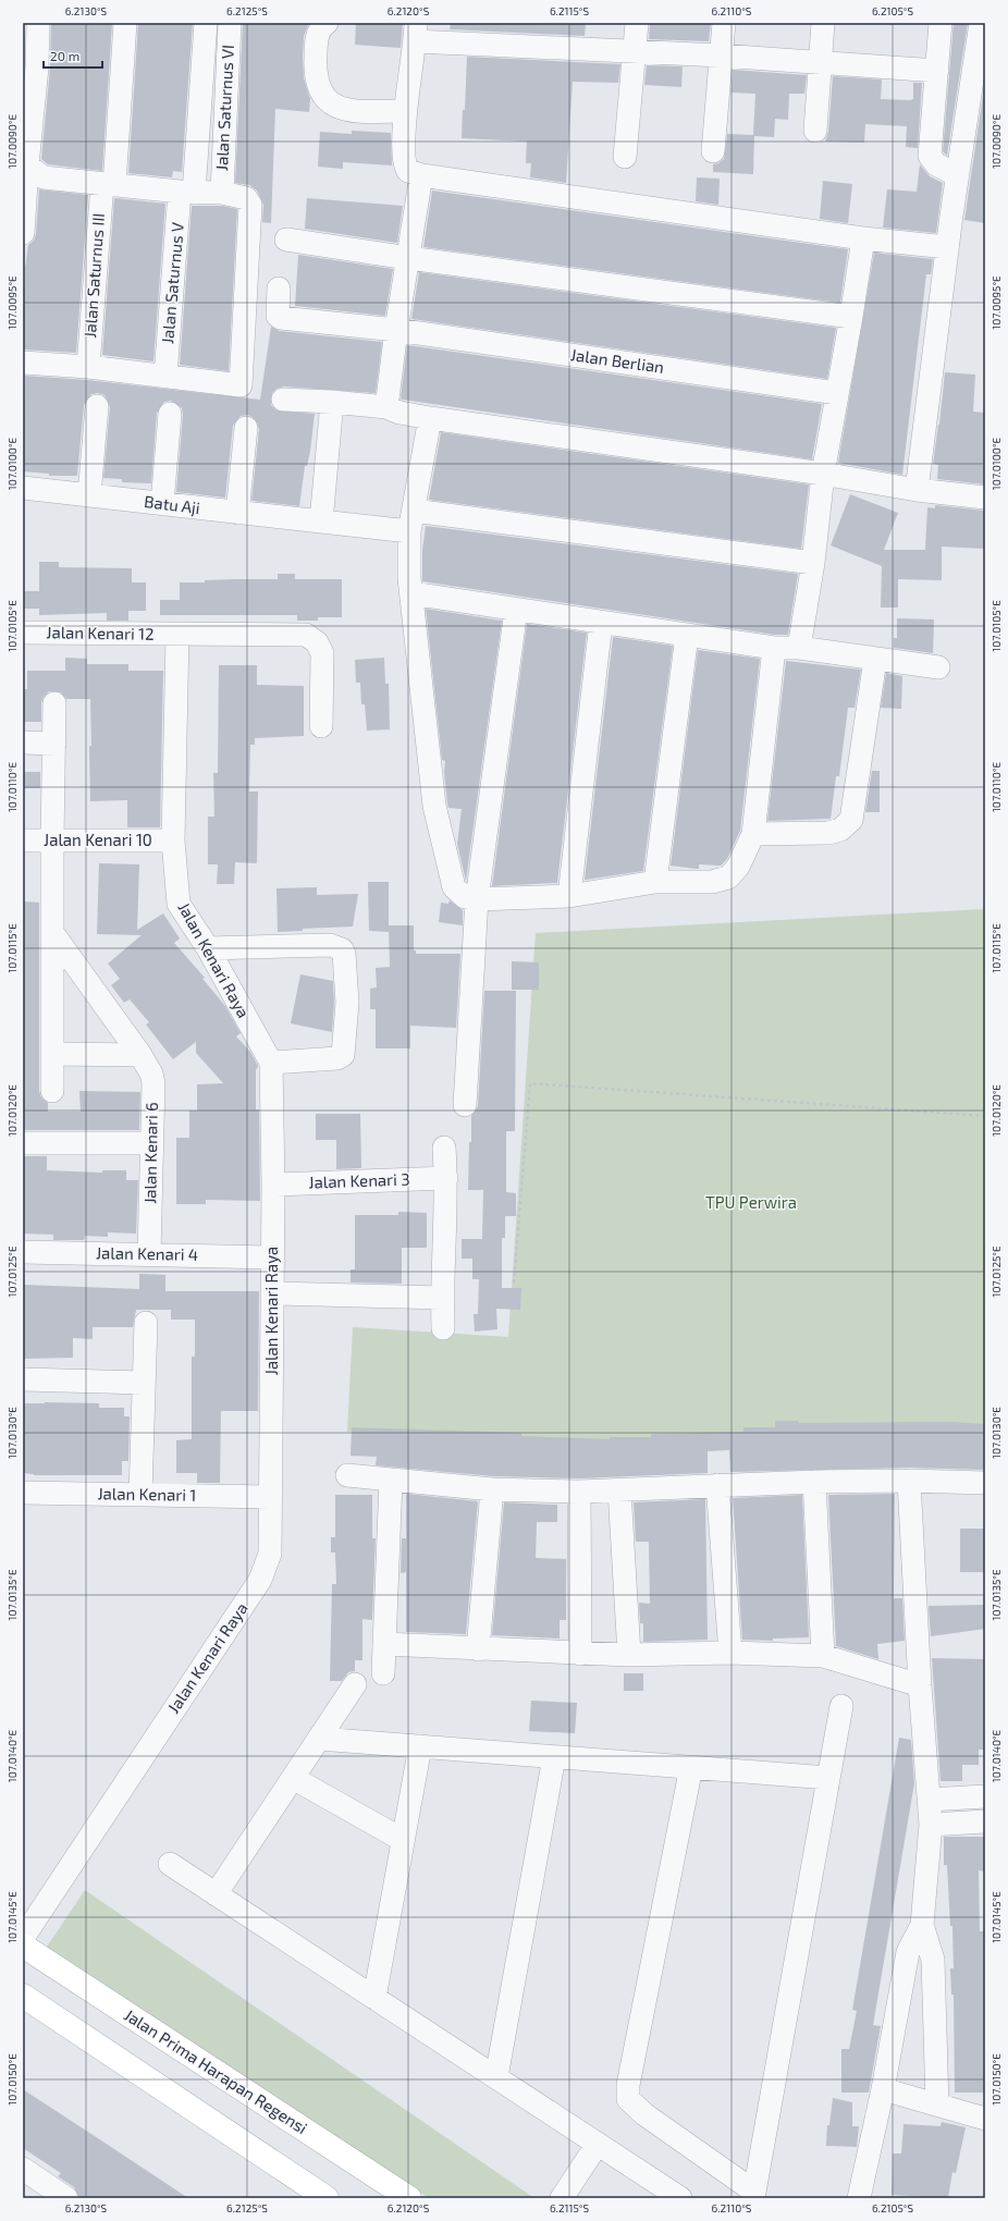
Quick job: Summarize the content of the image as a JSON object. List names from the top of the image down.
{
  "streets": {
    "street": [
      "Jalan Saturnus VI",
      "Jalan Saturnus III",
      "Jalan Saturnus V",
      "Jalan Berlian",
      "Batu Aji",
      "Jalan Kenari 12",
      "Jalan Kenari 10",
      "Jalan Kenari Raya",
      "Jalan Kenari 6",
      "Jalan Kenari 3",
      "Jalan Kenari 4",
      "Jalan Kenari 1",
      "Jalan Prima Harapan Regensi"
    ]
  },
  "crossings": [
    ["Jalan Kenari 12", "Jalan Kenari Raya"],
    ["Jalan Kenari 10", "Jalan Kenari Raya"],
    ["Jalan Kenari Raya", "Jalan Kenari 3"],
    ["Jalan Kenari Raya", "Jalan Kenari 4"],
    ["Jalan Kenari Raya", "Jalan Kenari 1"],
    ["Jalan Kenari 6", "Jalan Kenari 4"]
  ],
  "parks": ["TPU Perwira"],
  "scale_bar": "20 m",
  "coordinates": [
    "6.2130°S",
    "6.2125°S",
    "6.2120°S",
    "6.2115°S",
    "6.2110°S",
    "6.2105°S",
    "107.0090°E",
    "107.0095°E",
    "107.0100°E",
    "107.0105°E",
    "107.0110°E",
    "107.0115°E",
    "107.0120°E",
    "107.0125°E",
    "107.0130°E",
    "107.0135°E",
    "107.0140°E",
    "107.0145°E",
    "107.0150°E"
  ]
}
